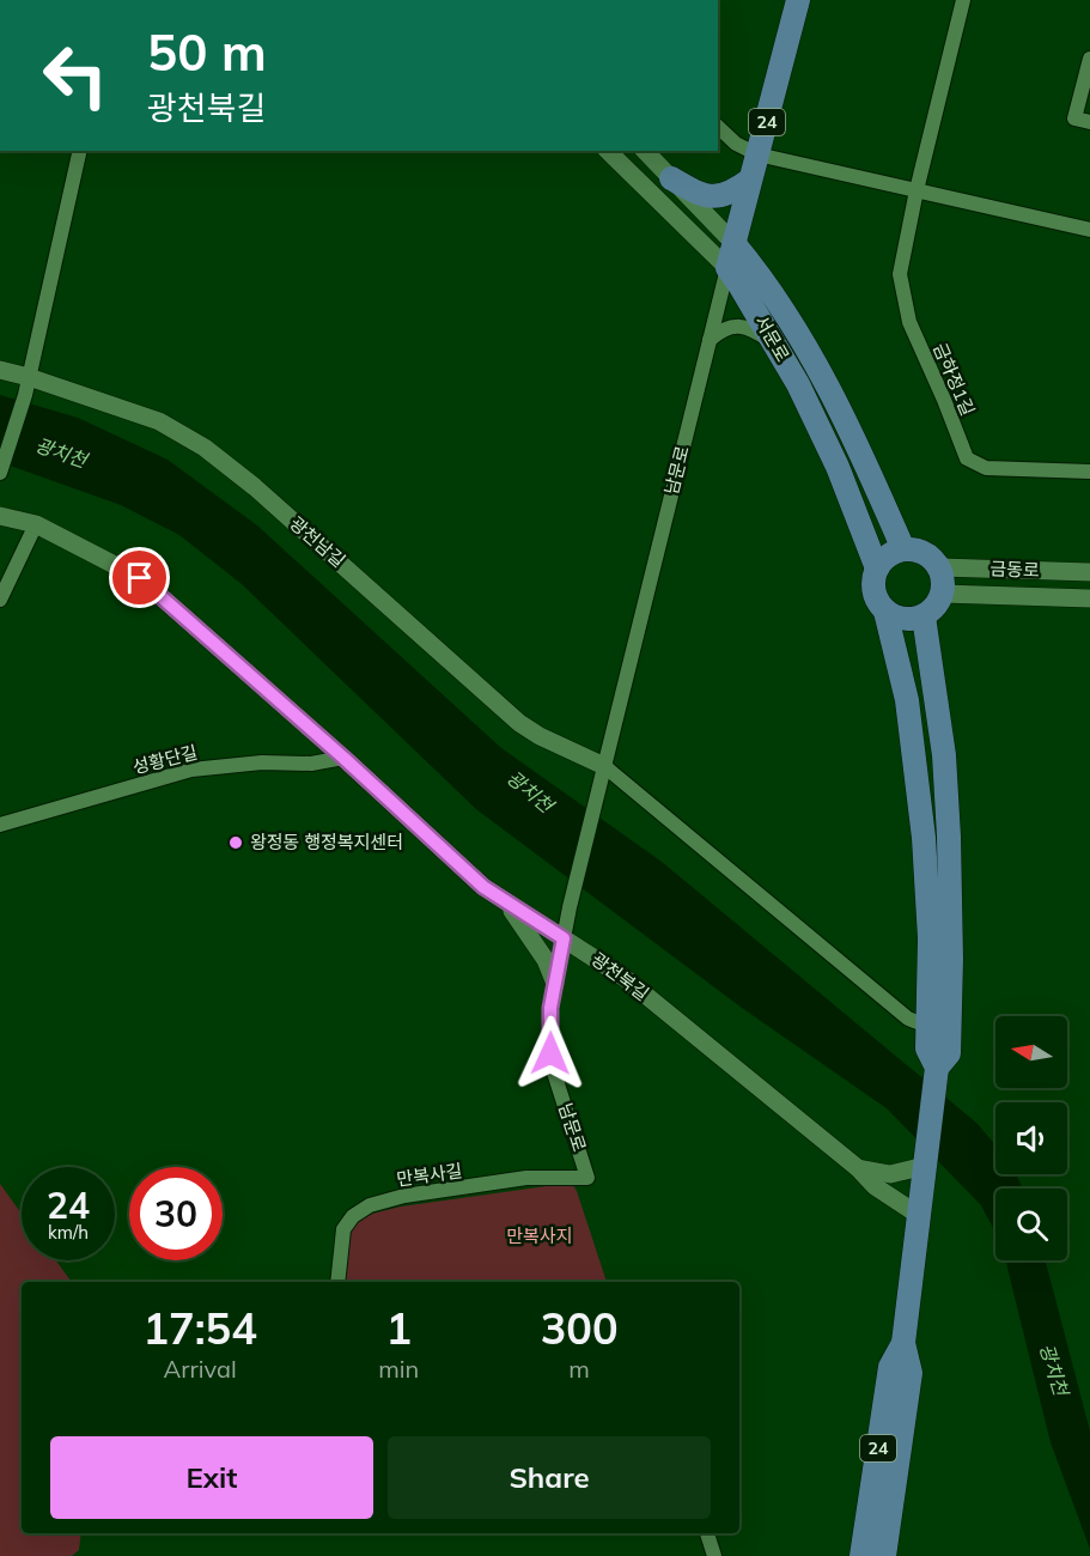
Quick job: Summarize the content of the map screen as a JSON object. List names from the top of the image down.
{
  "streets": {
    "main road": [
      "24",
      "서문로",
      "남문로",
      "금동로"
    ],
    "street": [
      "금하정1길",
      "광천남길",
      "성황단길",
      "광천북길",
      "만복사길"
    ]
  },
  "crossings": [
    ["24", "광천북길"],
    ["서문로", "남문로"],
    ["서문로", "금동로"],
    ["남문로", "광천남길"],
    ["남문로", "광천북길"],
    ["남문로", "만복사길"],
    ["성황단길", "광천북길"]
  ],
  "water": ["광치천"],
  "parks": ["만복사지"],
  "places": ["왕정동 행정복지센터"],
  "north": "left",
  "page": {
    "turn": ["50 m", "광천북길"],
    "speed": "24 km/h",
    "limit": "30",
    "eta": [
      "17:54",
      "Arrival",
      "1",
      "min",
      "300",
      "m"
    ],
    "buttons": ["Exit", "Share"]
  }
}
